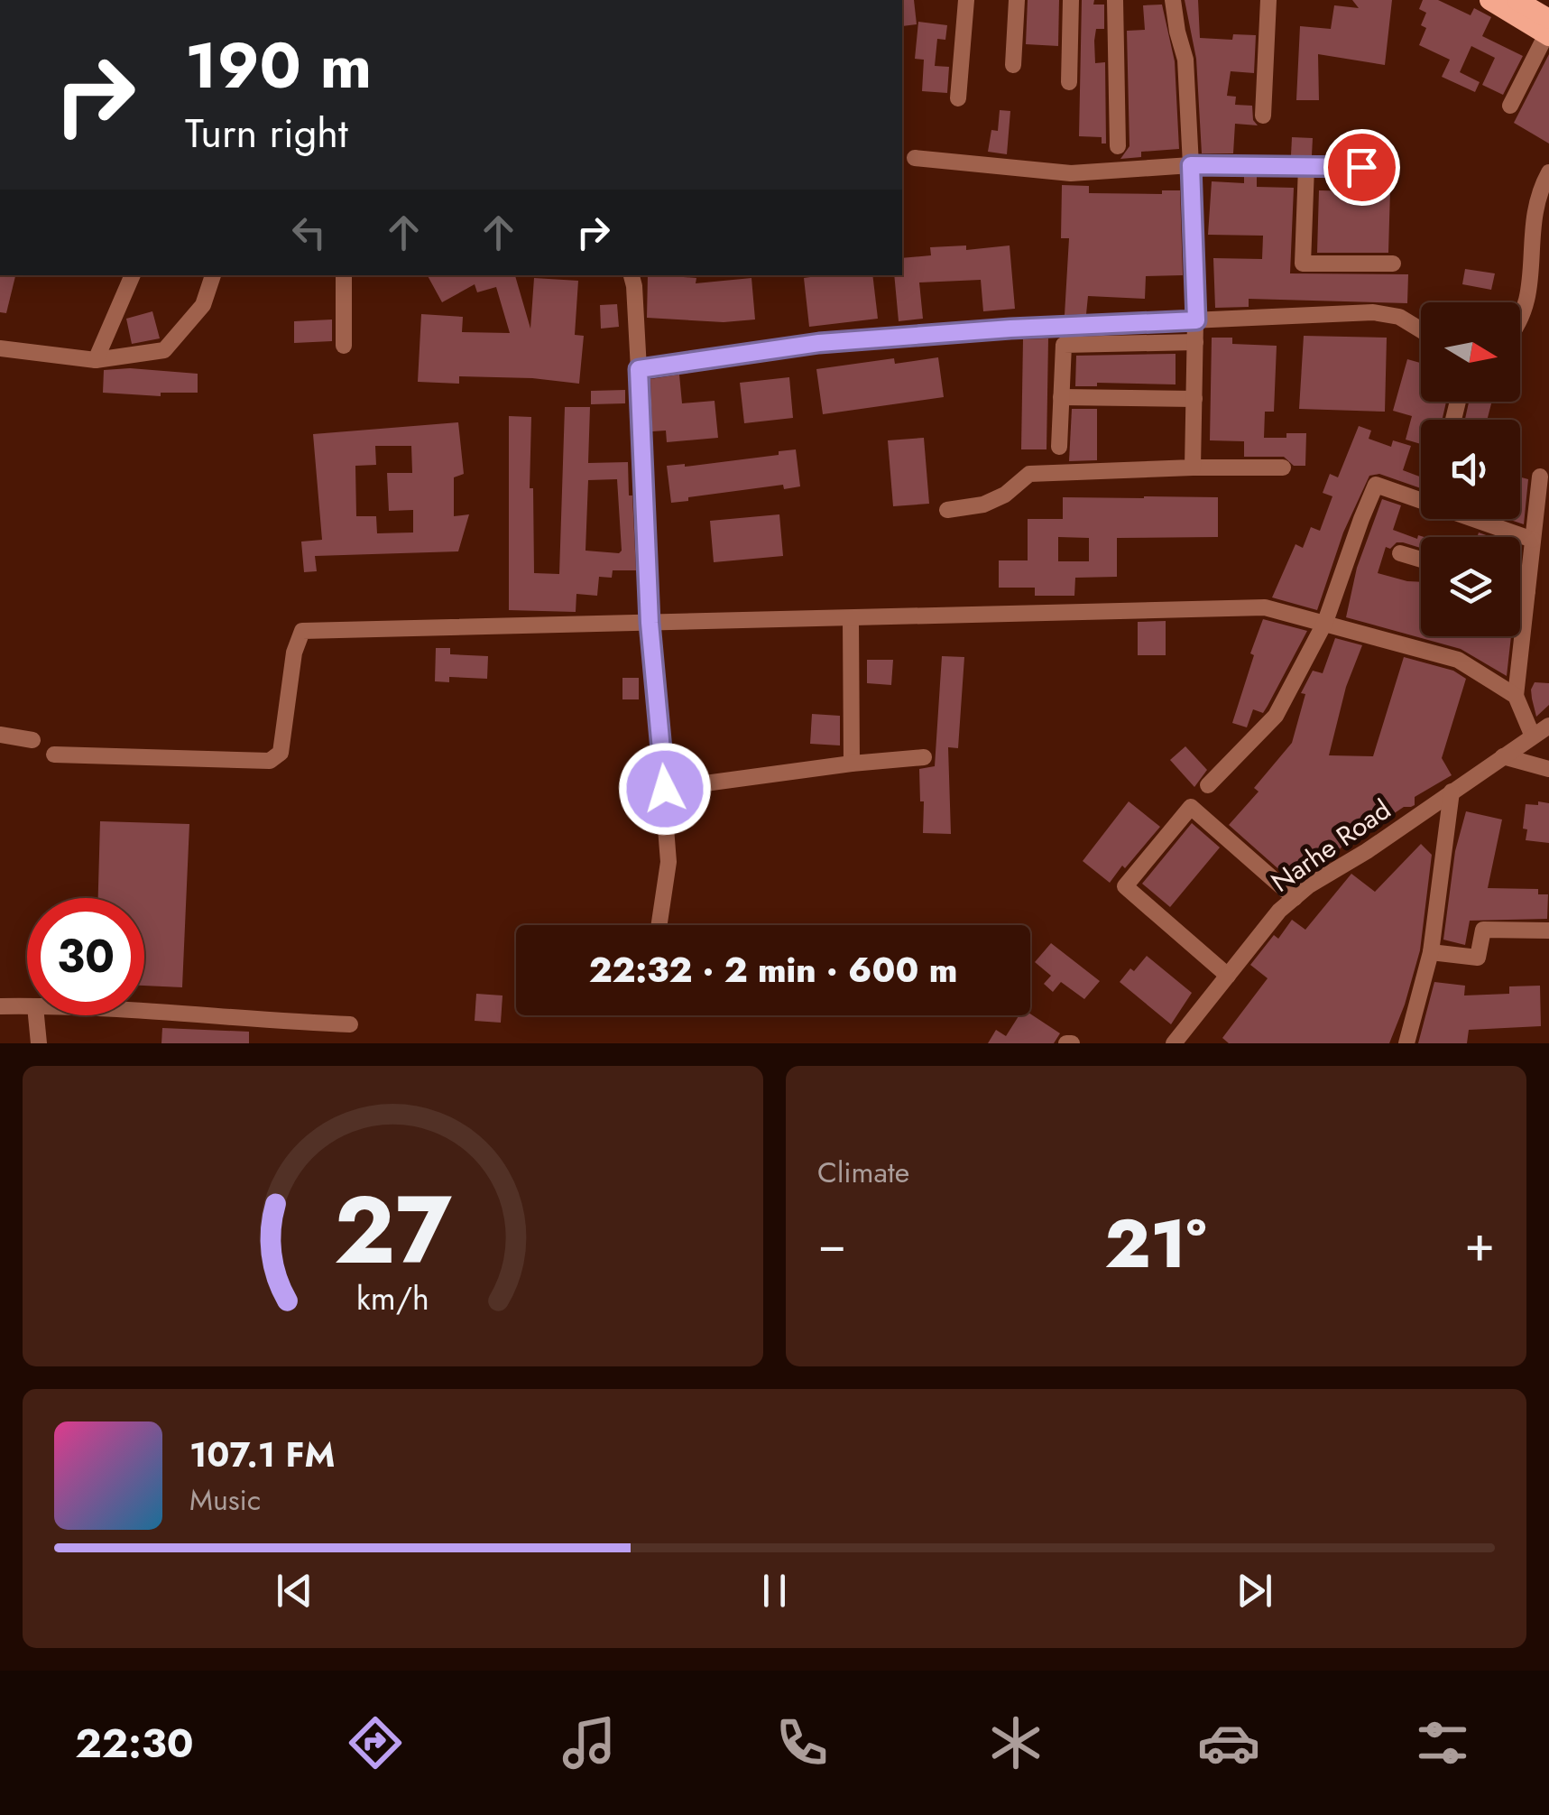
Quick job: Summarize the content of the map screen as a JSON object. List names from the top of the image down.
{
  "streets": {
    "street": ["Narhe Road"]
  },
  "north": "right",
  "page": {
    "turn": ["190 m", "Turn right"],
    "limit": "30",
    "trip": "22:32 · 2 min · 600 m",
    "tile": "Climate",
    "heat": ["−", "21°", "+"],
    "song": ["107.1 FM", "Music"],
    "tabs": "22:30",
    "gauge": ["27", "km/h"]
  }
}
